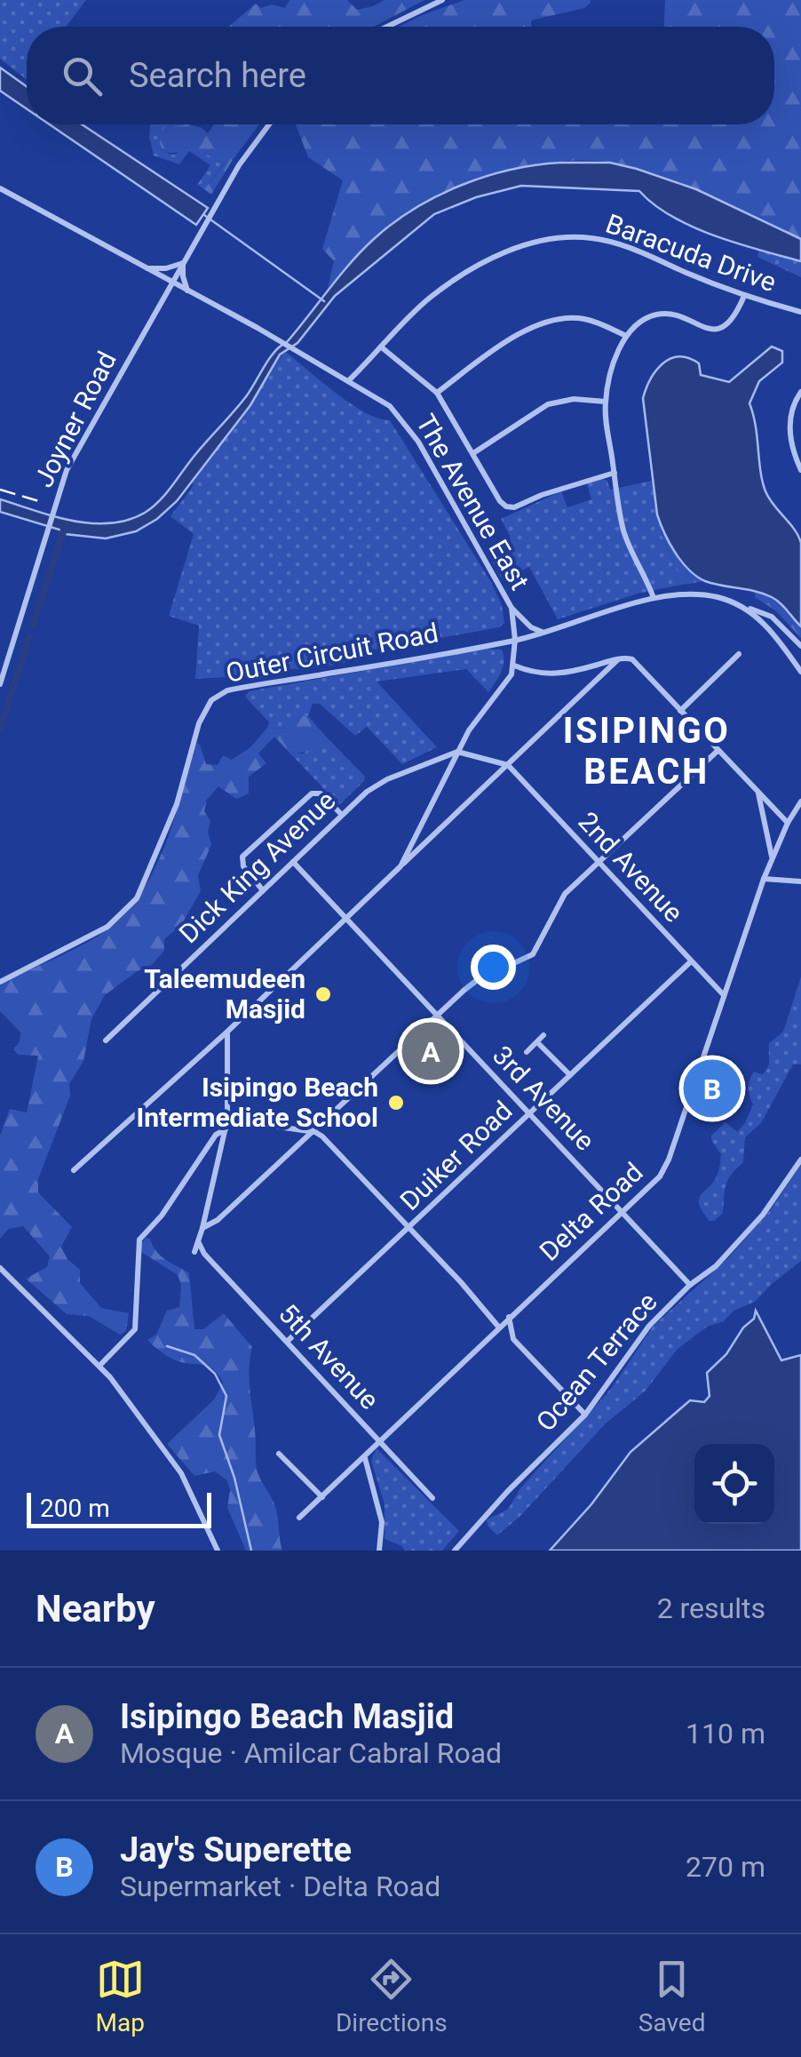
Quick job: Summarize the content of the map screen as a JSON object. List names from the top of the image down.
{
  "streets": {
    "street": [
      "Baracuda Drive",
      "Joyner Road",
      "The Avenue East",
      "Outer Circuit Road",
      "Dick King Avenue",
      "2nd Avenue",
      "3rd Avenue",
      "Duiker Road",
      "Delta Road",
      "5th Avenue",
      "Ocean Terrace"
    ]
  },
  "crossings": [
    ["Baracuda Drive", "The Avenue East"],
    ["Joyner Road", "The Avenue East"],
    ["The Avenue East", "Outer Circuit Road"],
    ["Dick King Avenue", "3rd Avenue"],
    ["2nd Avenue", "Duiker Road"],
    ["2nd Avenue", "Delta Road"],
    ["3rd Avenue", "Duiker Road"],
    ["3rd Avenue", "Delta Road"],
    ["3rd Avenue", "Ocean Terrace"],
    ["Duiker Road", "5th Avenue"],
    ["Delta Road", "5th Avenue"]
  ],
  "districts": ["ISIPINGO BEACH"],
  "places": ["Taleemudeen Masjid", "Isipingo Beach Intermediate School"],
  "scale_bar": "200 m",
  "page": {
    "search": "Search here",
    "pins": ["A", "B"],
    "scale": "200 m",
    "heading": ["Nearby", "2 results"],
    "list": [
      {
        "mark": "A",
        "name": "Isipingo Beach Masjid",
        "note": "Mosque · Amilcar Cabral Road",
        "value": "110 m"
      },
      {
        "mark": "B",
        "name": "Jay's Superette",
        "note": "Supermarket · Delta Road",
        "value": "270 m"
      }
    ],
    "nav": ["Map", "Directions", "Saved"]
  }
}
